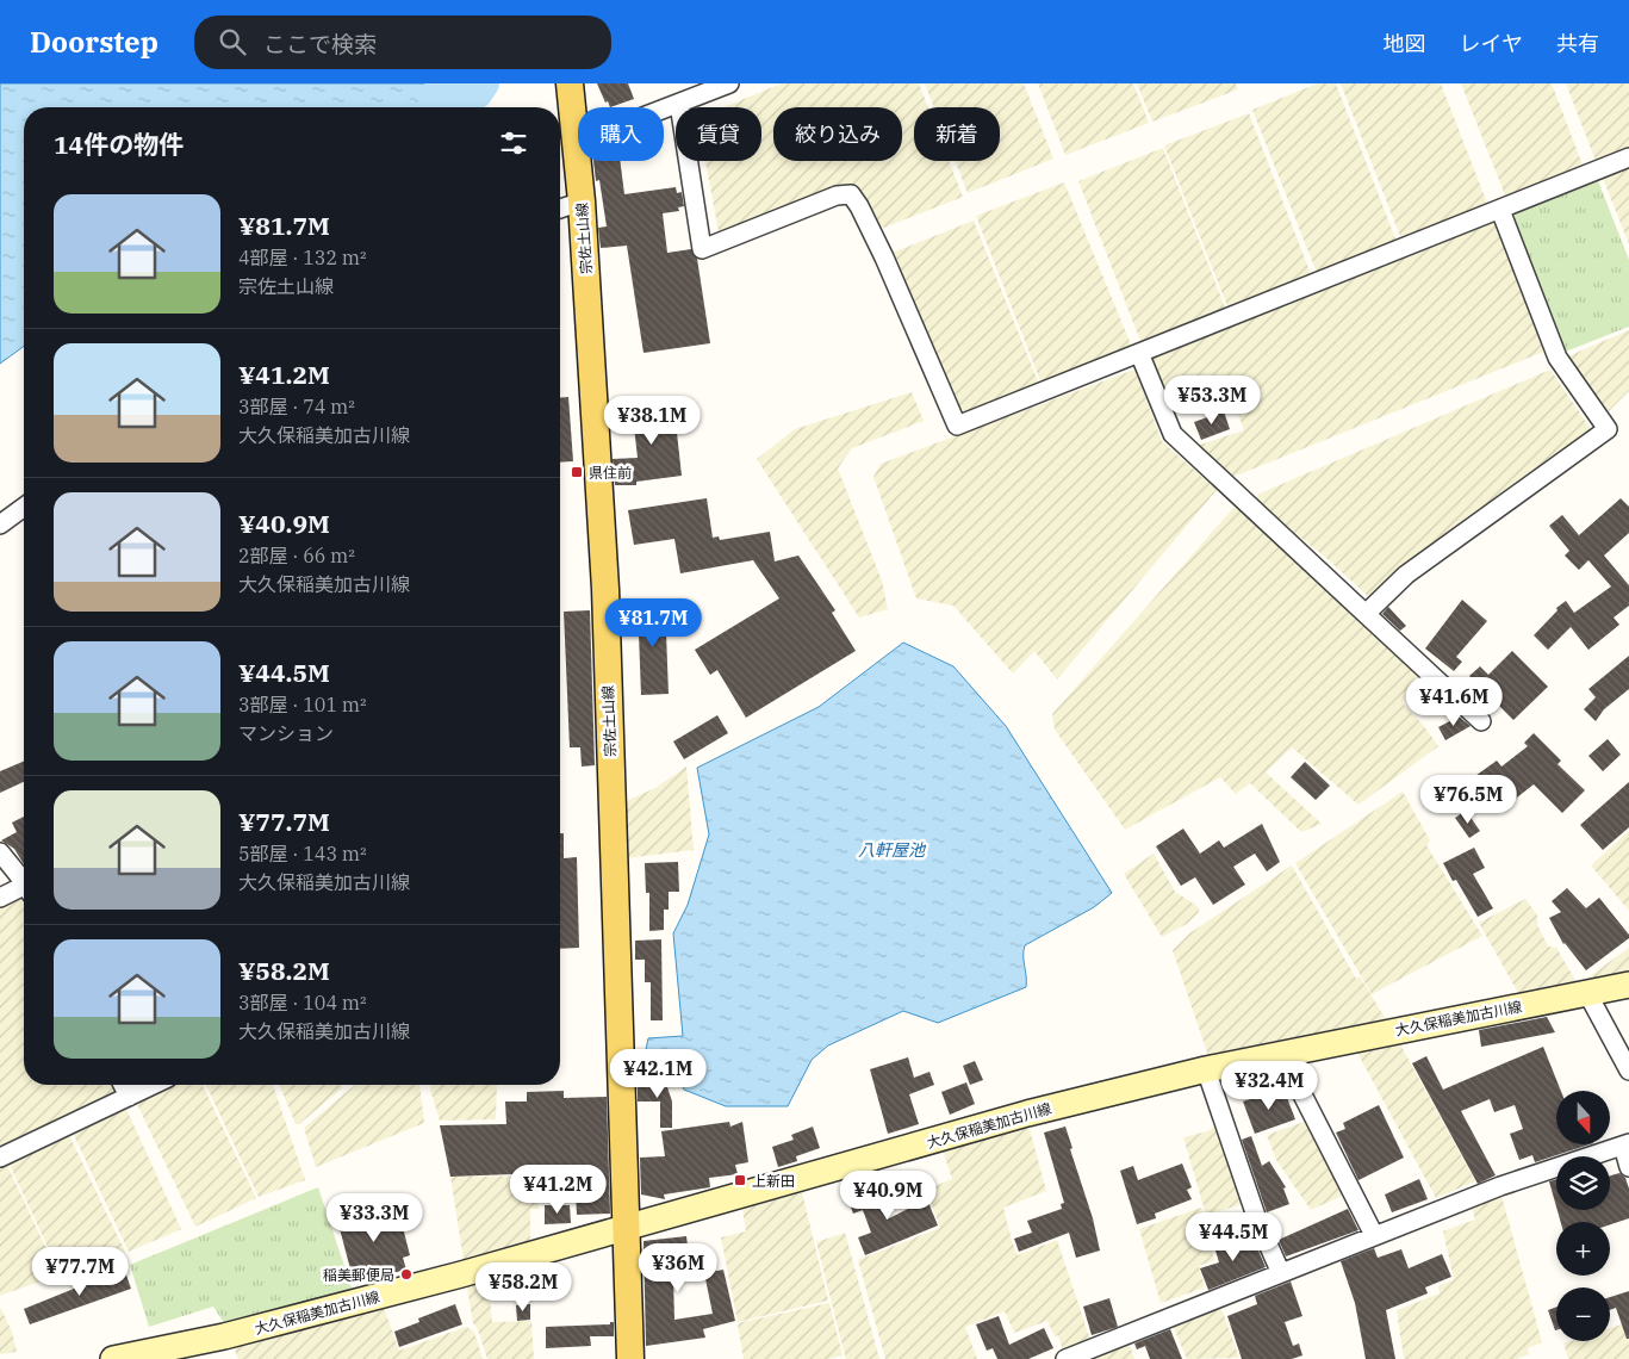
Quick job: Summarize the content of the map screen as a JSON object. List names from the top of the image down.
{
  "streets": {
    "main road": ["宗佐土山線", "大久保稲美加古川線"]
  },
  "crossings": [
    ["宗佐土山線", "大久保稲美加古川線"]
  ],
  "water": ["八軒屋池"],
  "places": {
    "transit": ["県住前", "上新田"],
    "other": ["稲美郵便局"]
  },
  "north": "bottom",
  "page": {
    "header": "Doorstep",
    "search": "ここで検索",
    "nav": ["地図", "レイヤ", "共有"],
    "chip": [
      "購入",
      "賃貸",
      "絞り込み",
      "新着"
    ],
    "heading": "14件の物件",
    "list": [
      {
        "name": "¥81.7M",
        "note": "4部屋 · 132 m² · 宗佐土山線"
      },
      {
        "name": "¥41.2M",
        "note": "3部屋 · 74 m² · 大久保稲美加古川線"
      },
      {
        "name": "¥40.9M",
        "note": "2部屋 · 66 m² · 大久保稲美加古川線"
      },
      {
        "name": "¥44.5M",
        "note": "3部屋 · 101 m² · マンション"
      },
      {
        "name": "¥77.7M",
        "note": "5部屋 · 143 m² · 大久保稲美加古川線"
      },
      {
        "name": "¥58.2M",
        "note": "3部屋 · 104 m² · 大久保稲美加古川線"
      }
    ],
    "price": [
      "¥53.3M",
      "¥38.1M",
      "¥81.7M",
      "¥41.6M",
      "¥76.5M",
      "¥42.1M",
      "¥32.4M",
      "¥41.2M",
      "¥40.9M",
      "¥33.3M",
      "¥44.5M",
      "¥36M",
      "¥77.7M",
      "¥58.2M"
    ],
    "map_buttons": ["+", "−"]
  }
}
